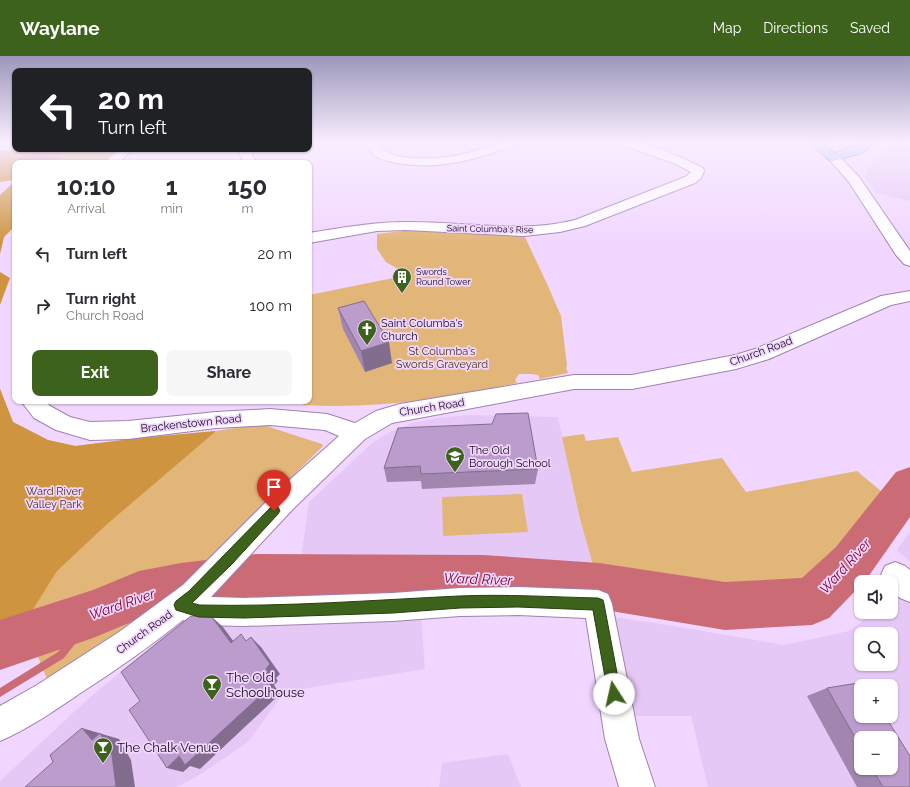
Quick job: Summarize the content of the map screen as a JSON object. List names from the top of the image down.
{
  "streets": {
    "street": ["Saint Columba's Rise", "Church Road", "Brackenstown Road"]
  },
  "crossings": [
    ["Church Road", "Brackenstown Road"]
  ],
  "water": ["Ward River"],
  "parks": ["St Columba's Swords Graveyard", "Ward River Valley Park"],
  "places": {
    "building": ["Swords Round Tower"],
    "church": ["Saint Columba's Church"],
    "school or university": ["The Old Borough School"],
    "bar": ["The Old Schoolhouse", "The Chalk Venue"]
  },
  "page": {
    "header": "Waylane",
    "nav": ["Map", "Directions", "Saved"],
    "turn": ["20 m", "Turn left"],
    "eta": [
      "10:10",
      "Arrival",
      "1",
      "min",
      "150",
      "m"
    ],
    "list": [
      {
        "name": "Turn left",
        "value": "20 m"
      },
      {
        "name": "Turn right",
        "note": "Church Road",
        "value": "100 m"
      }
    ],
    "buttons": ["Exit", "Share"],
    "map_buttons": ["+", "−"]
  }
}
